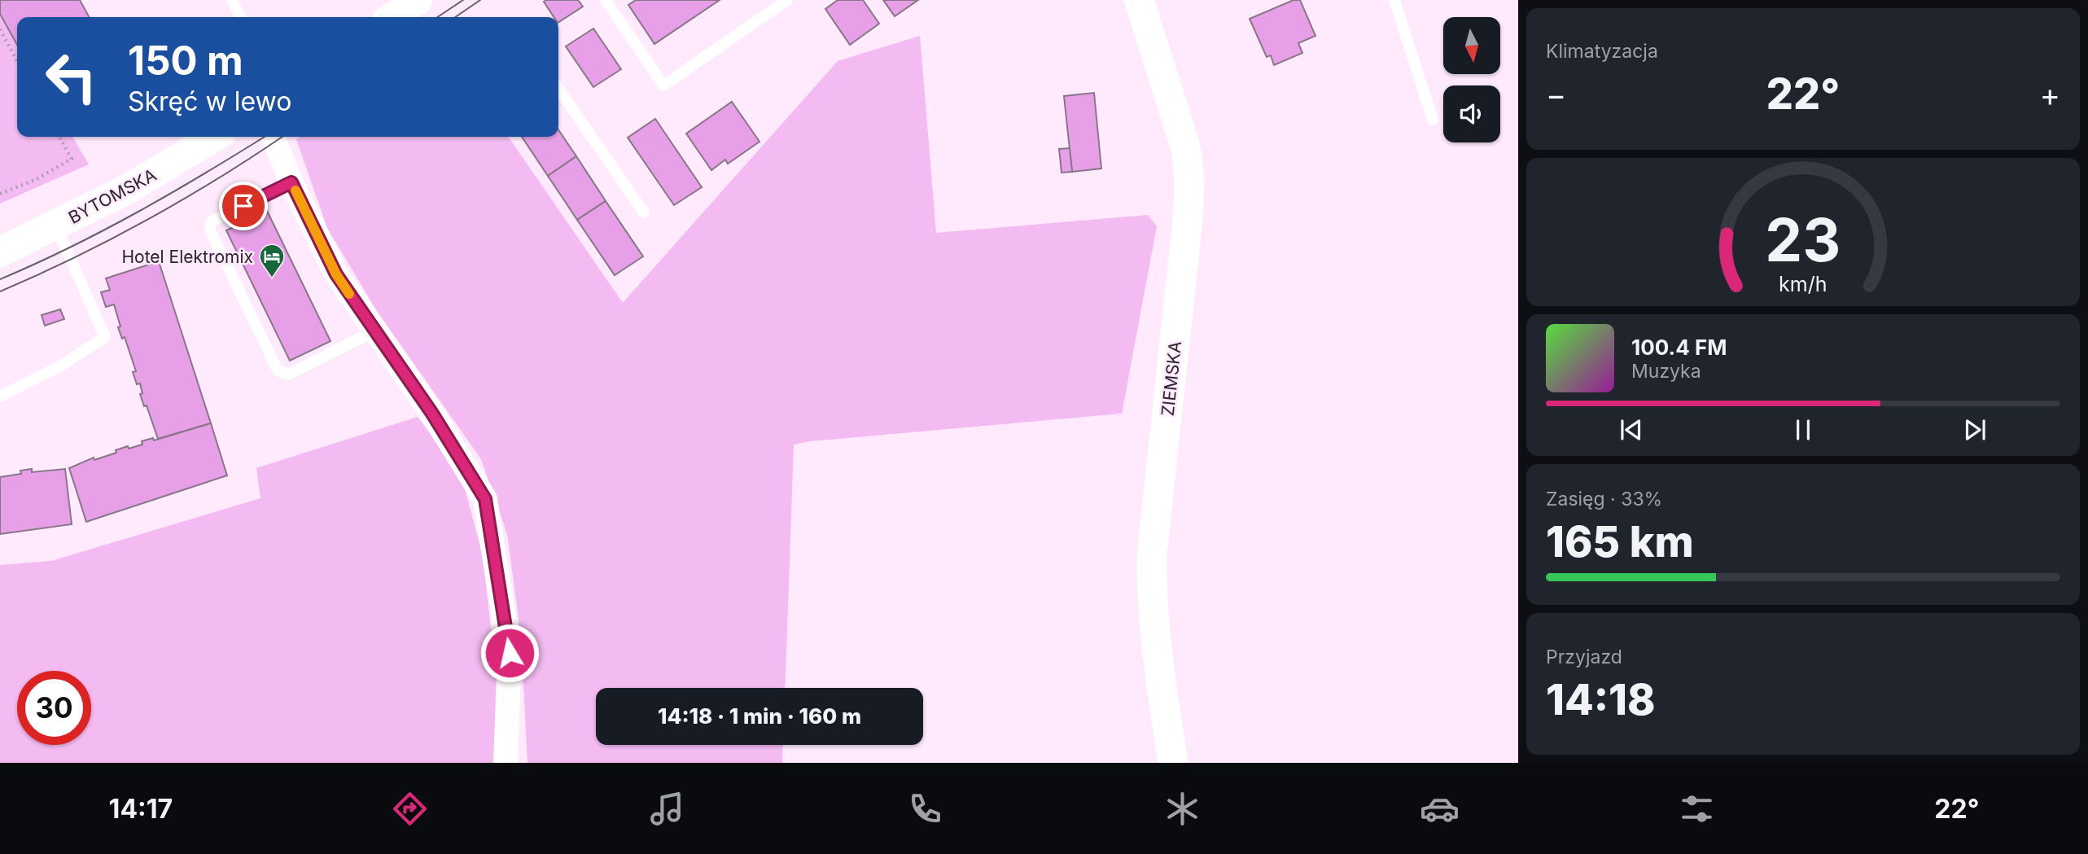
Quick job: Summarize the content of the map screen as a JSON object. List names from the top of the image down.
{
  "streets": {
    "street": ["BYTOMSKA", "ZIEMSKA"]
  },
  "places": {
    "hotel": ["Hotel Elektromix"]
  },
  "north": "bottom",
  "page": {
    "tile": [
      "Klimatyzacja",
      ["Zasięg · 33%", "165 km"],
      ["Przyjazd", "14:18"]
    ],
    "turn": ["150 m", "Skręć w lewo"],
    "heat": ["−", "22°", "+"],
    "song": ["100.4 FM", "Muzyka"],
    "limit": "30",
    "trip": "14:18 · 1 min · 160 m",
    "tabs": ["14:17", "22°"],
    "gauge": ["23", "km/h"]
  }
}
